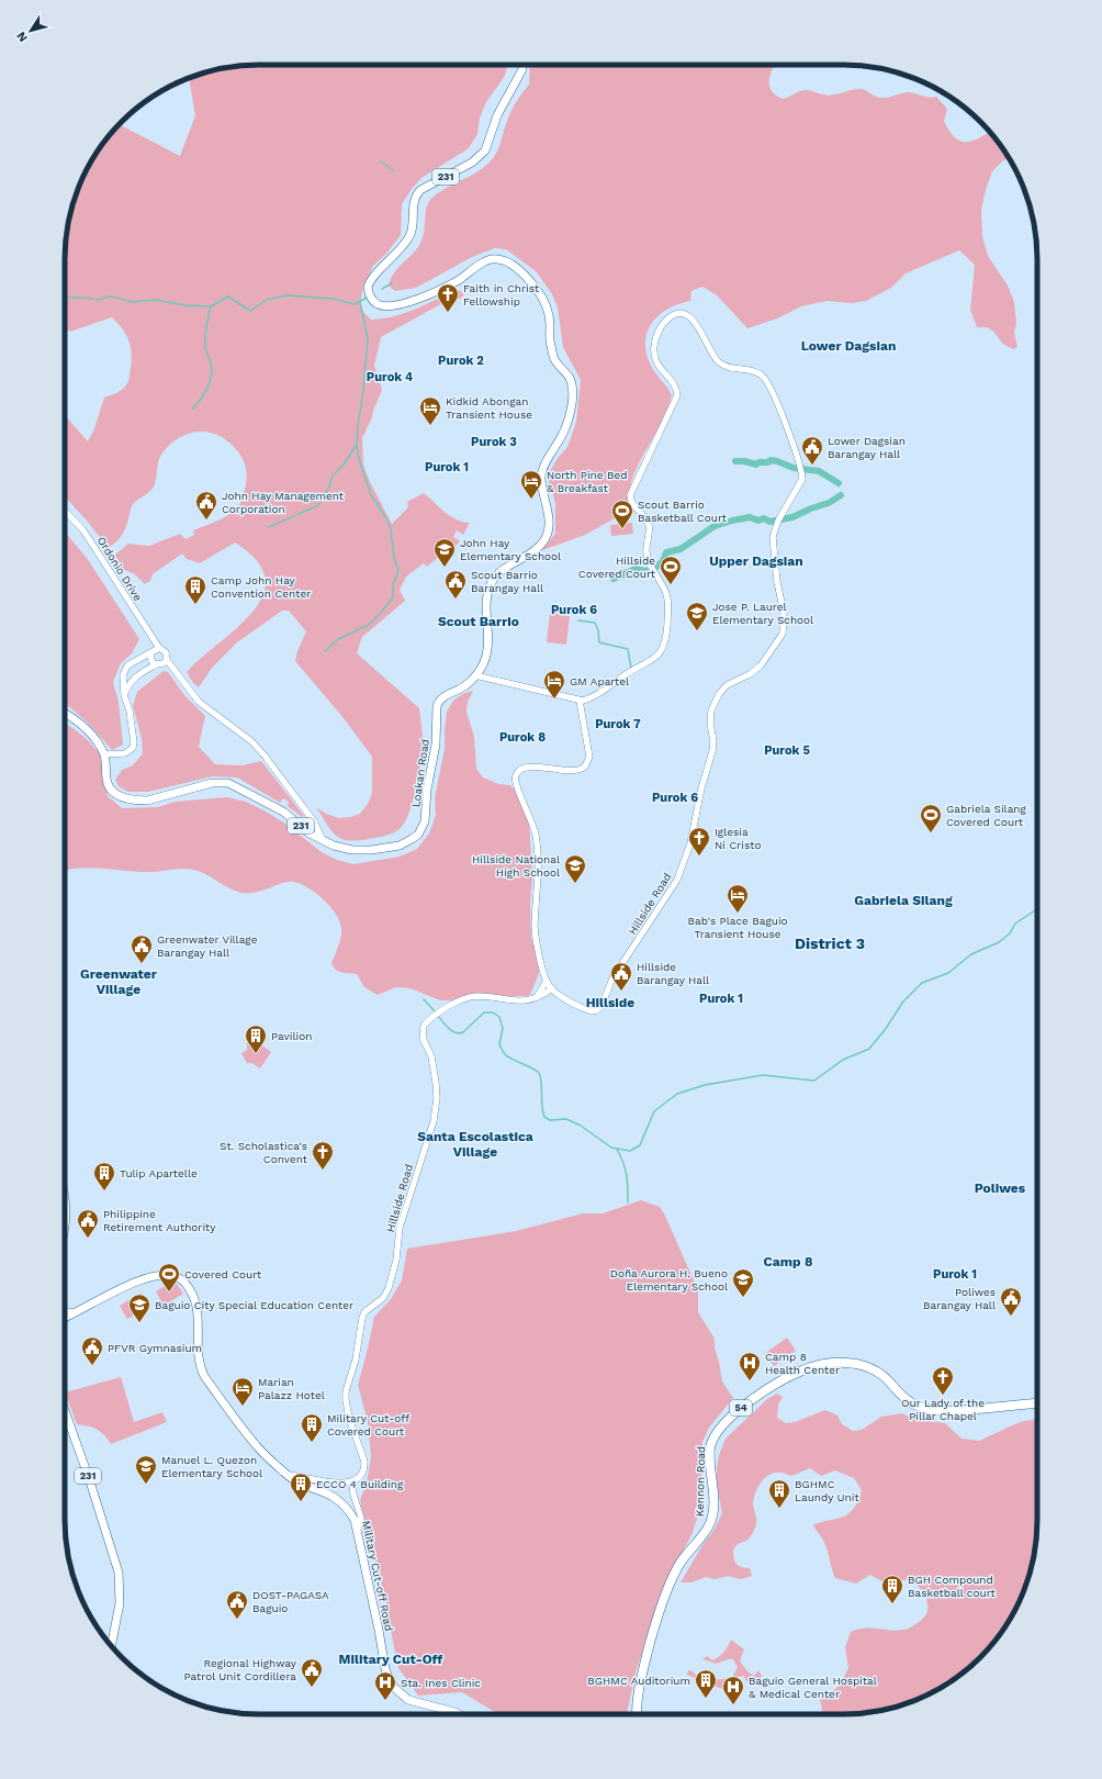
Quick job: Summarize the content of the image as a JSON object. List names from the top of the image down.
{
  "streets": {
    "highway": ["54", "Kennon Road"],
    "main road": ["231", "Loakan Road", "Military Cut-off Road"],
    "street": ["Ordonio Drive", "Hillside Road"]
  },
  "crossings": [
    ["Ordonio Drive", "Loakan Road"]
  ],
  "districts": [
    "Lower Dagsian",
    "Purok 2",
    "Purok 4",
    "Purok 3",
    "Purok 1",
    "Upper Dagsian",
    "Purok 6",
    "Scout Barrio",
    "Purok 7",
    "Purok 8",
    "Purok 5",
    "Purok 6",
    "Gabriela Silang",
    "District 3",
    "Greenwater Village",
    "Purok 1",
    "Hillside",
    "Santa Escolastica Village",
    "Poliwes",
    "Camp 8",
    "Purok 1",
    "Military Cut-Off"
  ],
  "places": {
    "church": [
      "Faith in Christ Fellowship",
      "Iglesia Ni Cristo",
      "St. Scholastica's Convent",
      "Our Lady of the Pillar Chapel"
    ],
    "hotel": [
      "Kidkid Abongan Transient House",
      "North Pine Bed & Breakfast",
      "GM Apartel",
      "Bab's Place Baguio Transient House",
      "Marian Palazz Hotel"
    ],
    "public building": [
      "Lower Dagsian Barangay Hall",
      "John Hay Management Corporation",
      "Scout Barrio Barangay Hall",
      "Greenwater Village Barangay Hall",
      "Hillside Barangay Hall",
      "Philippine Retirement Authority",
      "Poliwes Barangay Hall",
      "PFVR Gymnasium",
      "DOST-PAGASA Baguio",
      "Regional Highway Patrol Unit Cordillera"
    ],
    "sports": [
      "Scout Barrio Basketball Court",
      "Hillside Covered Court",
      "Gabriela Silang Covered Court",
      "Covered Court"
    ],
    "school or university": [
      "John Hay Elementary School",
      "Jose P. Laurel Elementary School",
      "Hillside National High School",
      "Doña Aurora H. Bueno Elementary School",
      "Baguio City Special Education Center",
      "Manuel L. Quezon Elementary School"
    ],
    "building": [
      "Camp John Hay Convention Center",
      "Pavilion",
      "Tulip Apartelle",
      "Military Cut-off Covered Court",
      "ECCO 4 Building",
      "BGHMC Laundy Unit",
      "BGH Compound Basketball court",
      "BGHMC Auditorium"
    ],
    "hospital": ["Camp 8 Health Center", "Sta. Ines Clinic", "Baguio General Hospital & Medical Center"]
  },
  "north": "bottom left"
}
